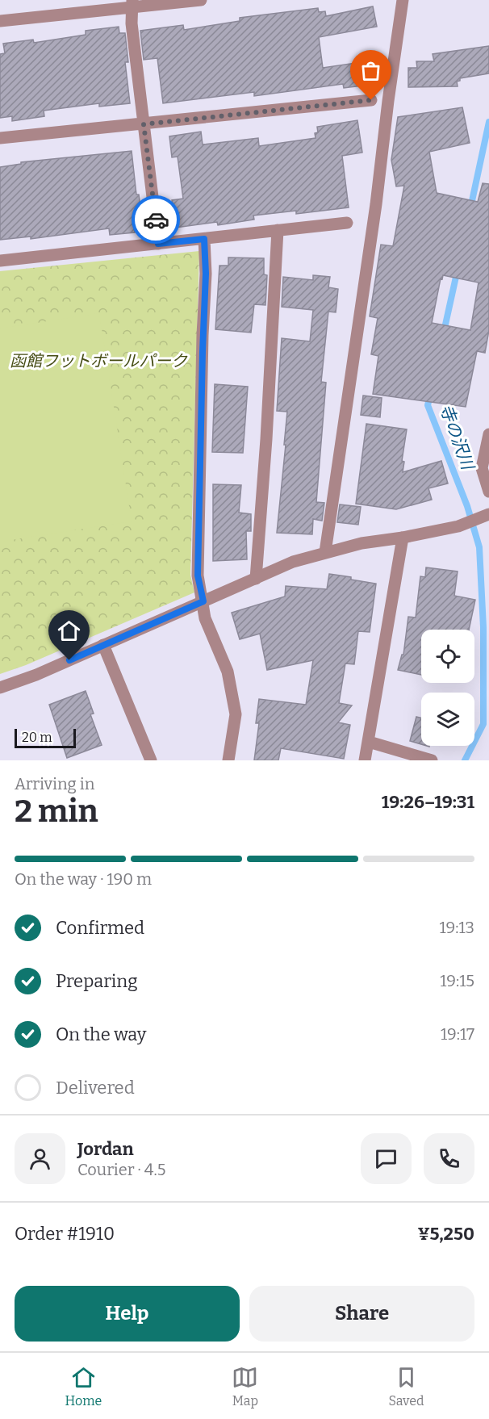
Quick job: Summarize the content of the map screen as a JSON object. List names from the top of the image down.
{
  "water": ["寺の沢川"],
  "parks": ["函館フットボールパーク"],
  "scale_bar": "20 m",
  "page": {
    "scale": "20 m",
    "heading": ["2 min", "Arriving in", "19:26–19:31"],
    "panel": [
      "Jordan",
      "Courier · 4.5",
      "Order #1910",
      "¥5,250"
    ],
    "bar": "On the way · 190 m",
    "list": [
      ["Confirmed", "19:13"],
      ["Preparing", "19:15"],
      ["On the way", "19:17"],
      "Delivered"
    ],
    "buttons": ["Help", "Share"],
    "tabs": ["Home", "Map", "Saved"]
  }
}
